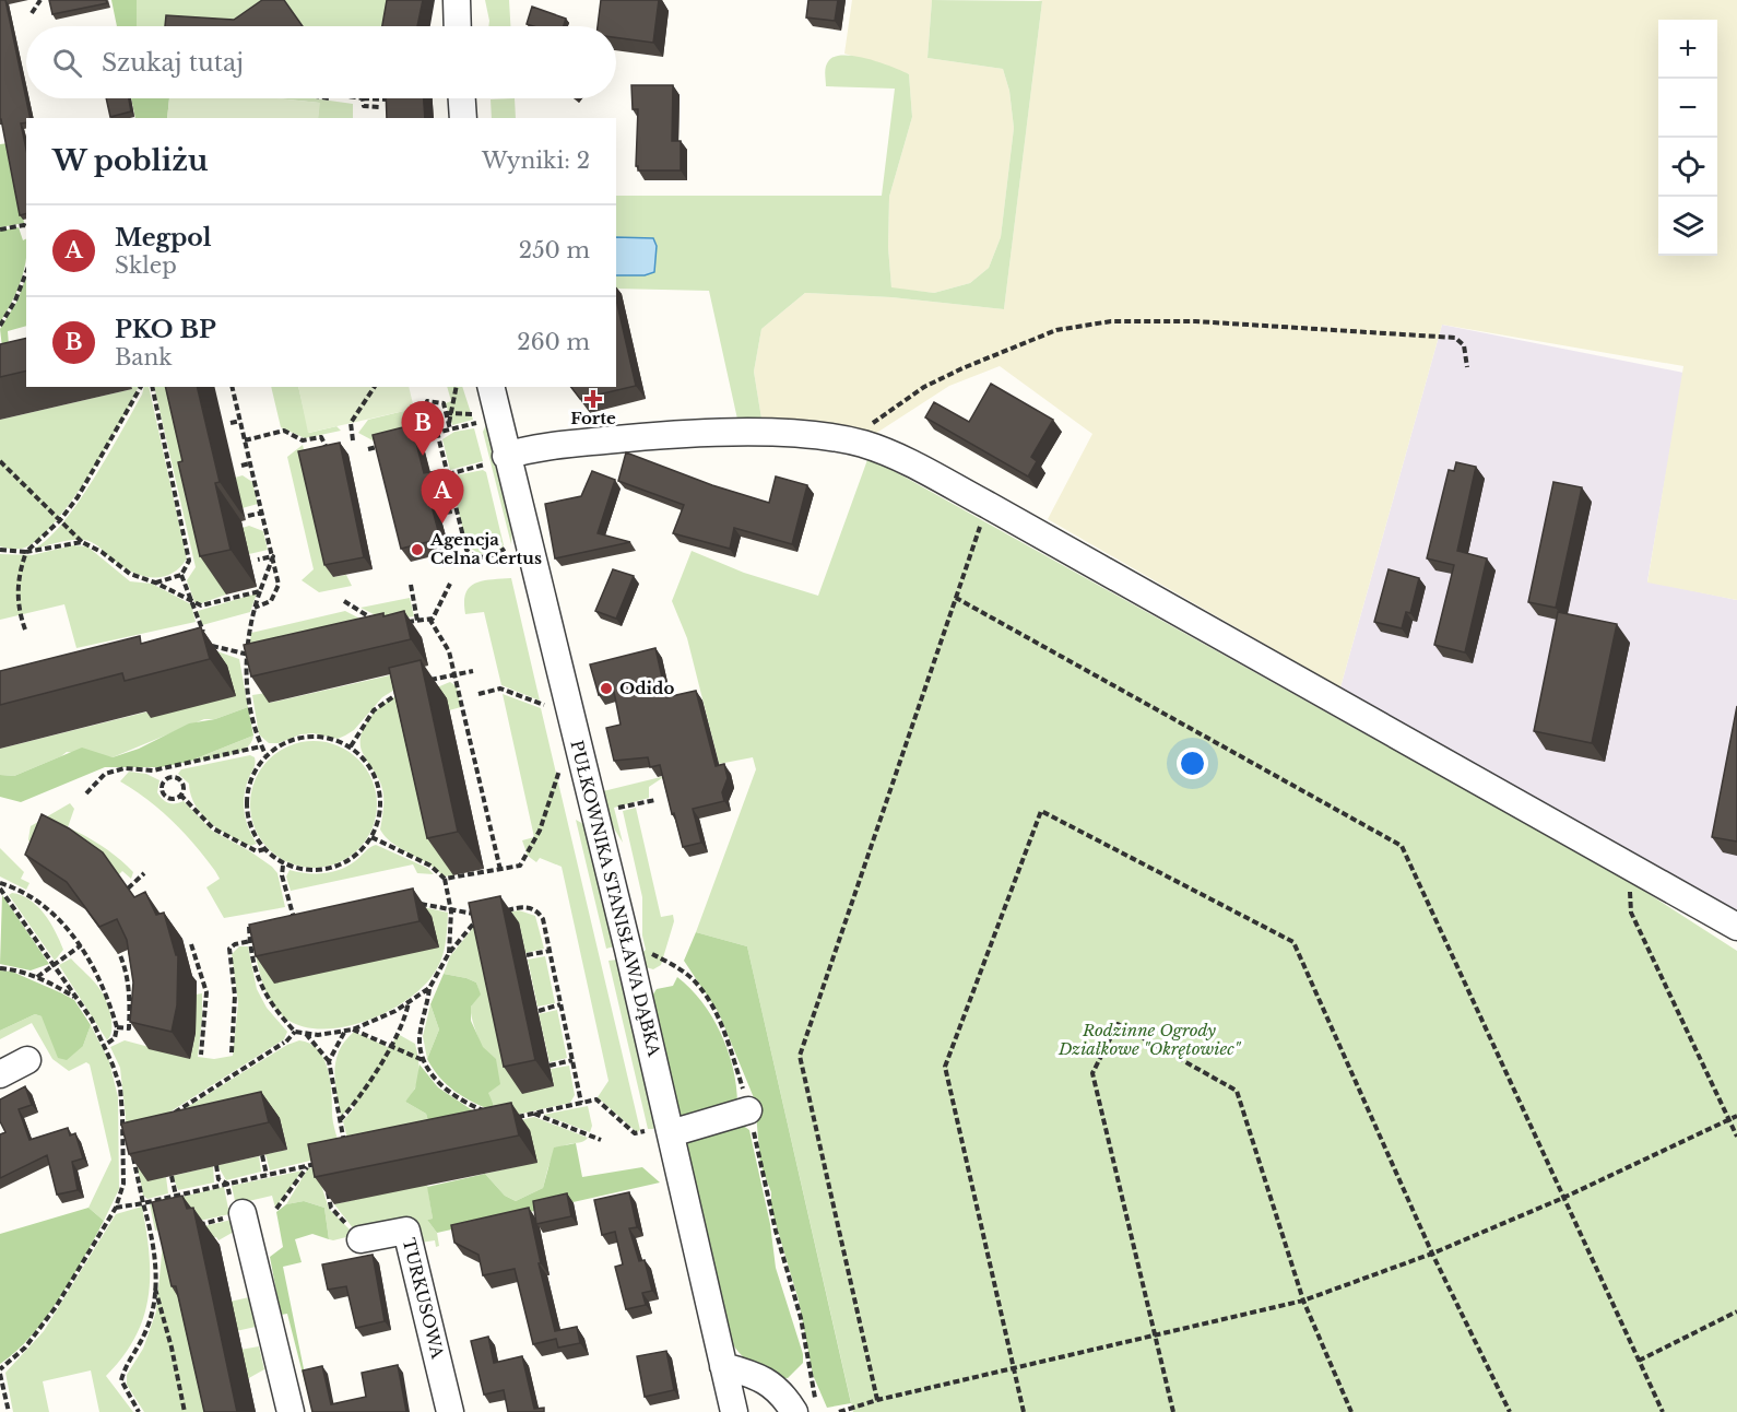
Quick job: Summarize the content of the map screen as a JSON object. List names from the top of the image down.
{
  "streets": {
    "street": ["PUŁKOWNIKA STANISŁAWA DĄBKA", "TURKUSOWA"]
  },
  "parks": ["Rodzinne Ogrody Działkowe \"Okrętowiec\""],
  "places": {
    "health": ["Forte"],
    "other": ["Agencja Celna Certus", "Odido"]
  },
  "page": {
    "map_buttons": ["+", "−"],
    "search": "Szukaj tutaj",
    "heading": ["W pobliżu", "Wyniki: 2"],
    "list": [
      {
        "mark": "A",
        "name": "Megpol",
        "note": "Sklep",
        "value": "250 m"
      },
      {
        "mark": "B",
        "name": "PKO BP",
        "note": "Bank",
        "value": "260 m"
      }
    ],
    "pins": ["B", "A"]
  }
}
